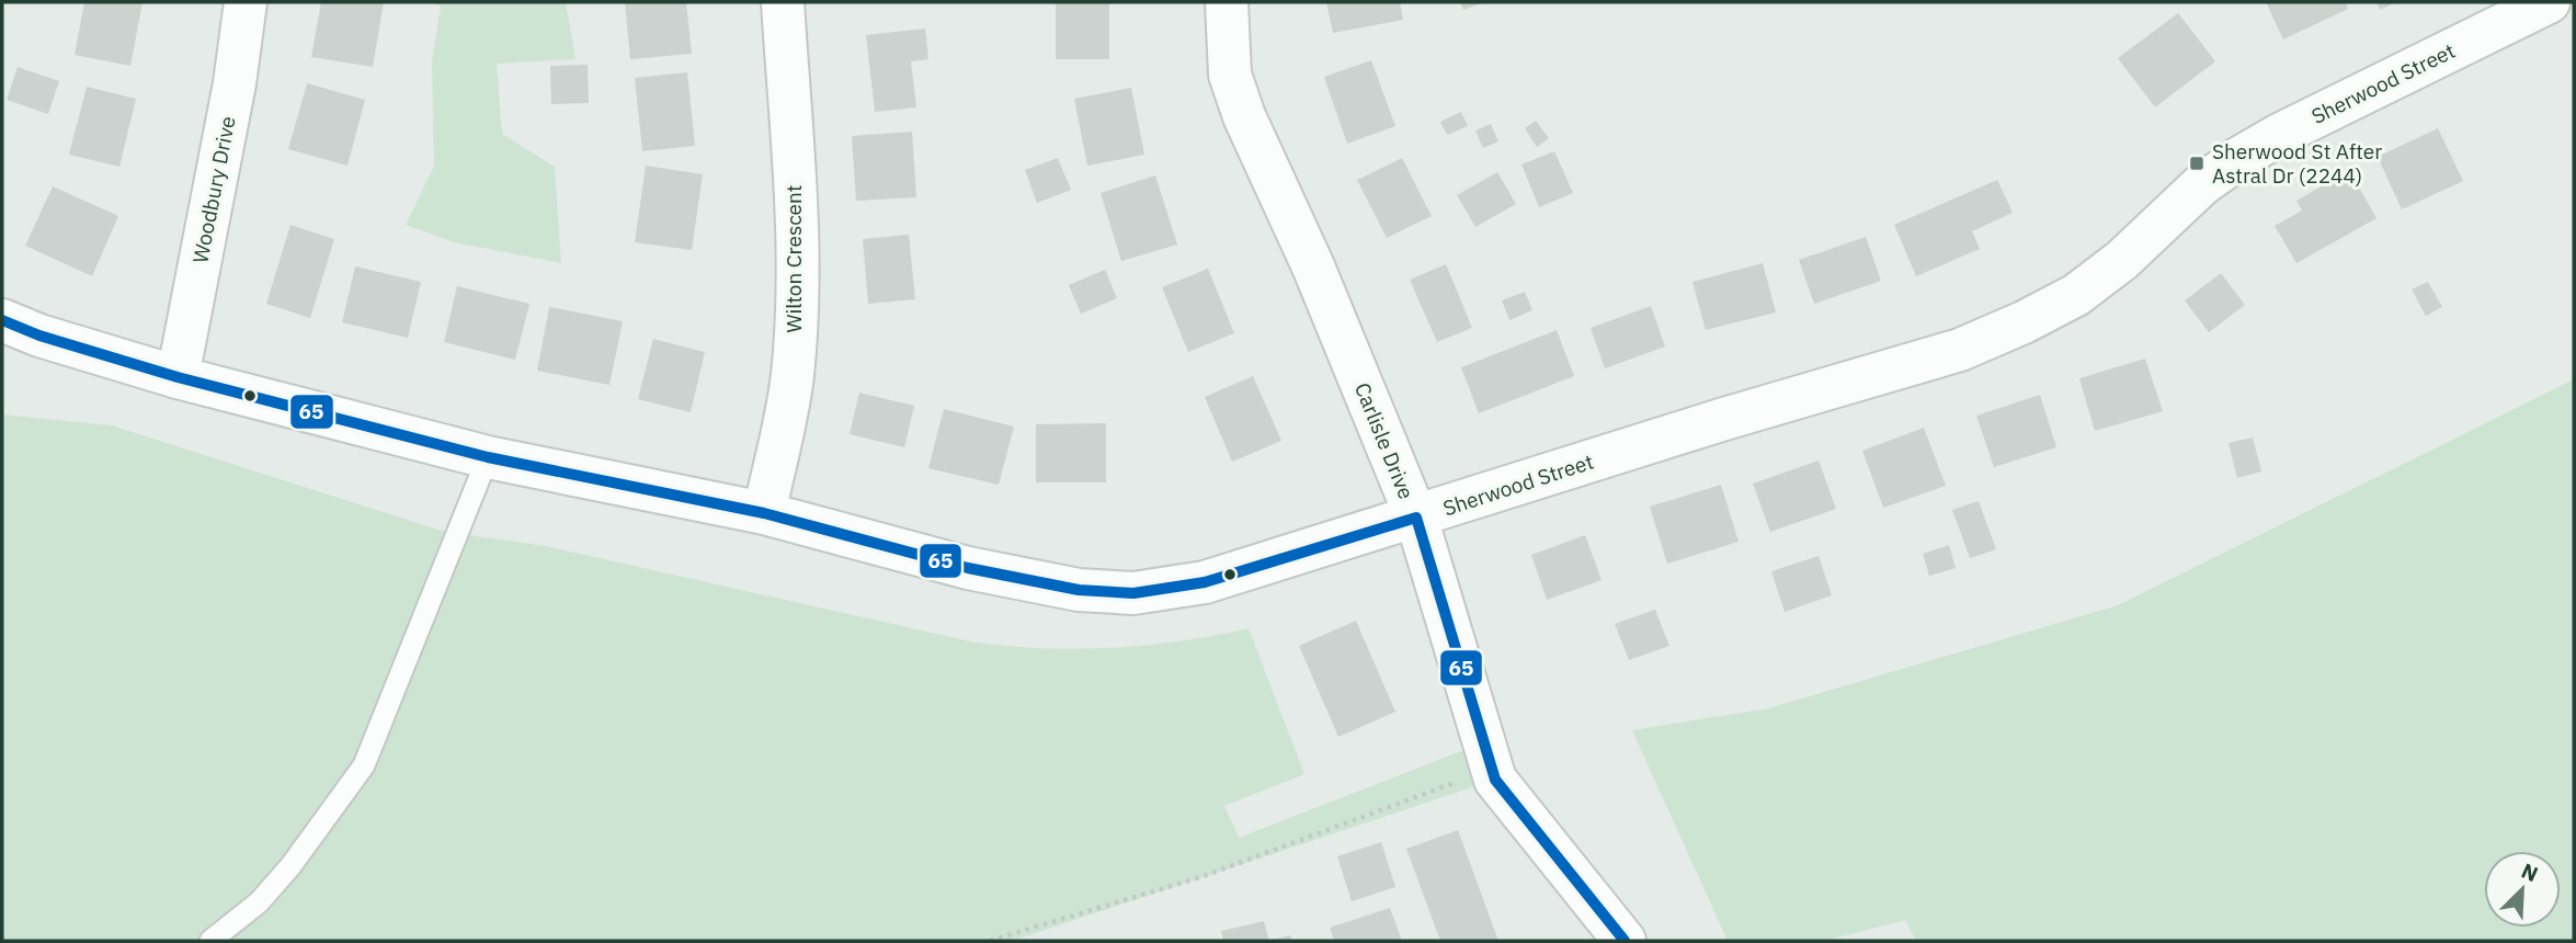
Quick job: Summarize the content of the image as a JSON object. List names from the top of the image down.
{
  "streets": {
    "street": [
      "Sherwood Street",
      "Woodbury Drive",
      "Wilton Crescent",
      "Carlisle Drive"
    ]
  },
  "crossings": [
    ["Sherwood Street", "Woodbury Drive"],
    ["Sherwood Street", "Wilton Crescent"],
    ["Sherwood Street", "Carlisle Drive"]
  ],
  "places": {
    "transit": ["Sherwood St After Astral Dr (2244)"]
  },
  "lines": ["transit line 65"],
  "north": "top right"
}
